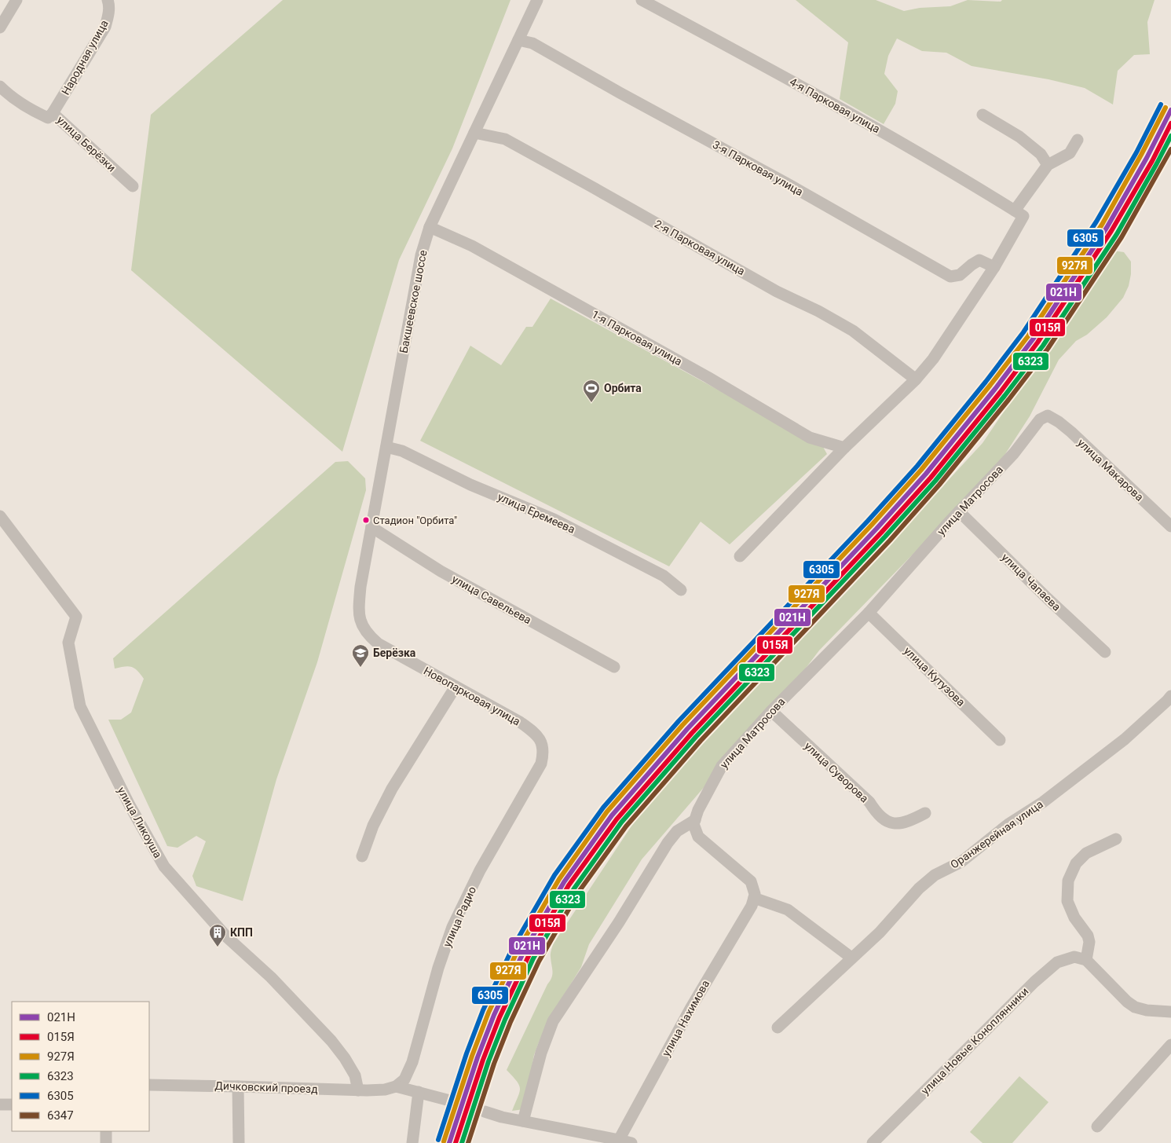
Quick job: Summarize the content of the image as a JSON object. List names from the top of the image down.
{
  "streets": {
    "street": [
      "Народная улица",
      "4-я Парковая улица",
      "улица Берёзки",
      "3-я Парковая улица",
      "2-я Парковая улица",
      "Бакшеевское шоссе",
      "1-я Парковая улица",
      "улица Макарова",
      "улица Матросова",
      "улица Еремеева",
      "улица Чапаева",
      "улица Савельева",
      "улица Кутузова",
      "Новопарковая улица",
      "улица Суворова",
      "улица Ликоуша",
      "Оранжерейная улица",
      "улица Радио",
      "улица Нахимова",
      "улица Новые Коноплянники",
      "Дичковский проезд"
    ]
  },
  "crossings": [
    ["Народная улица", "улица Берёзки"],
    ["3-я Парковая улица", "Бакшеевское шоссе"],
    ["2-я Парковая улица", "Бакшеевское шоссе"],
    ["Бакшеевское шоссе", "1-я Парковая улица"],
    ["Бакшеевское шоссе", "улица Еремеева"],
    ["Бакшеевское шоссе", "улица Савельева"],
    ["Бакшеевское шоссе", "Новопарковая улица"],
    ["улица Макарова", "улица Матросова"],
    ["улица Матросова", "улица Чапаева"],
    ["улица Матросова", "улица Кутузова"],
    ["улица Матросова", "улица Суворова"],
    ["Новопарковая улица", "улица Радио"],
    ["улица Ликоуша", "Дичковский проезд"],
    ["улица Радио", "Дичковский проезд"]
  ],
  "places": {
    "sports": ["Орбита"],
    "other": ["Стадион \"Орбита\""],
    "school or university": ["Берёзка"],
    "building": ["КПП"]
  },
  "lines": [
    "transit line 6305",
    "transit line 927Я",
    "transit line 021Н",
    "transit line 015Я",
    "transit line 6323",
    "transit line 6347"
  ],
  "legend": [
    "021Н",
    "015Я",
    "927Я",
    "6323",
    "6305",
    "6347"
  ]
}
